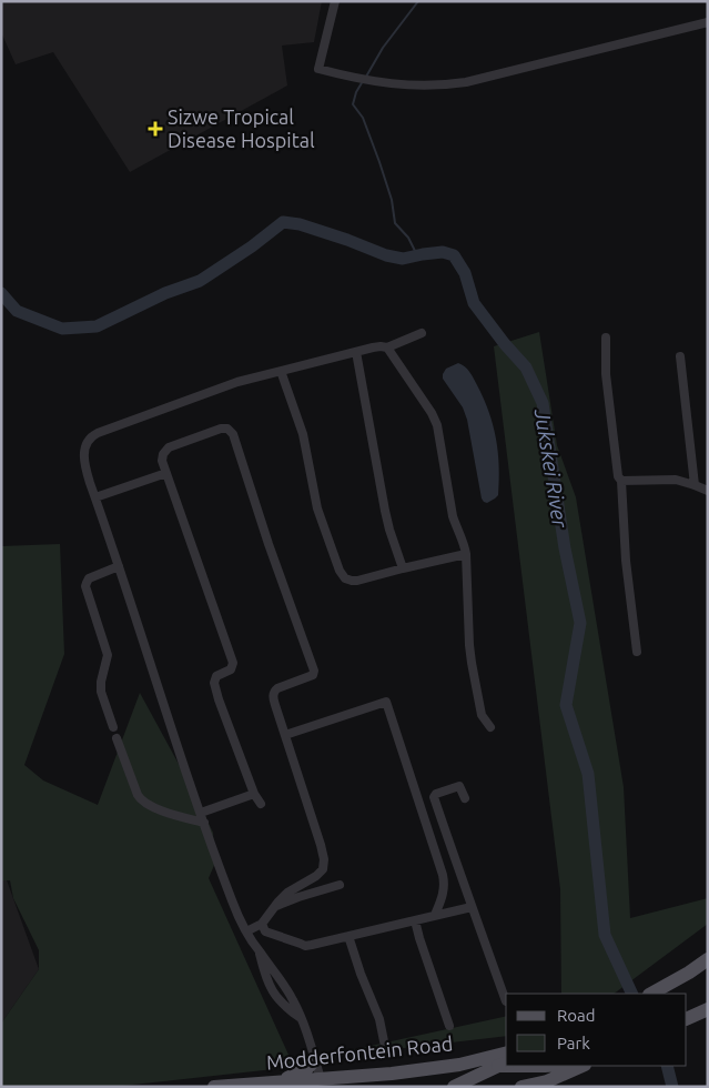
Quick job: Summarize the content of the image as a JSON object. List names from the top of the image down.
{
  "streets": {
    "main road": ["Modderfontein Road"]
  },
  "water": ["Jukskei River"],
  "places": {
    "health": ["Sizwe Tropical Disease Hospital"]
  },
  "legend": ["Road", "Park"]
}
